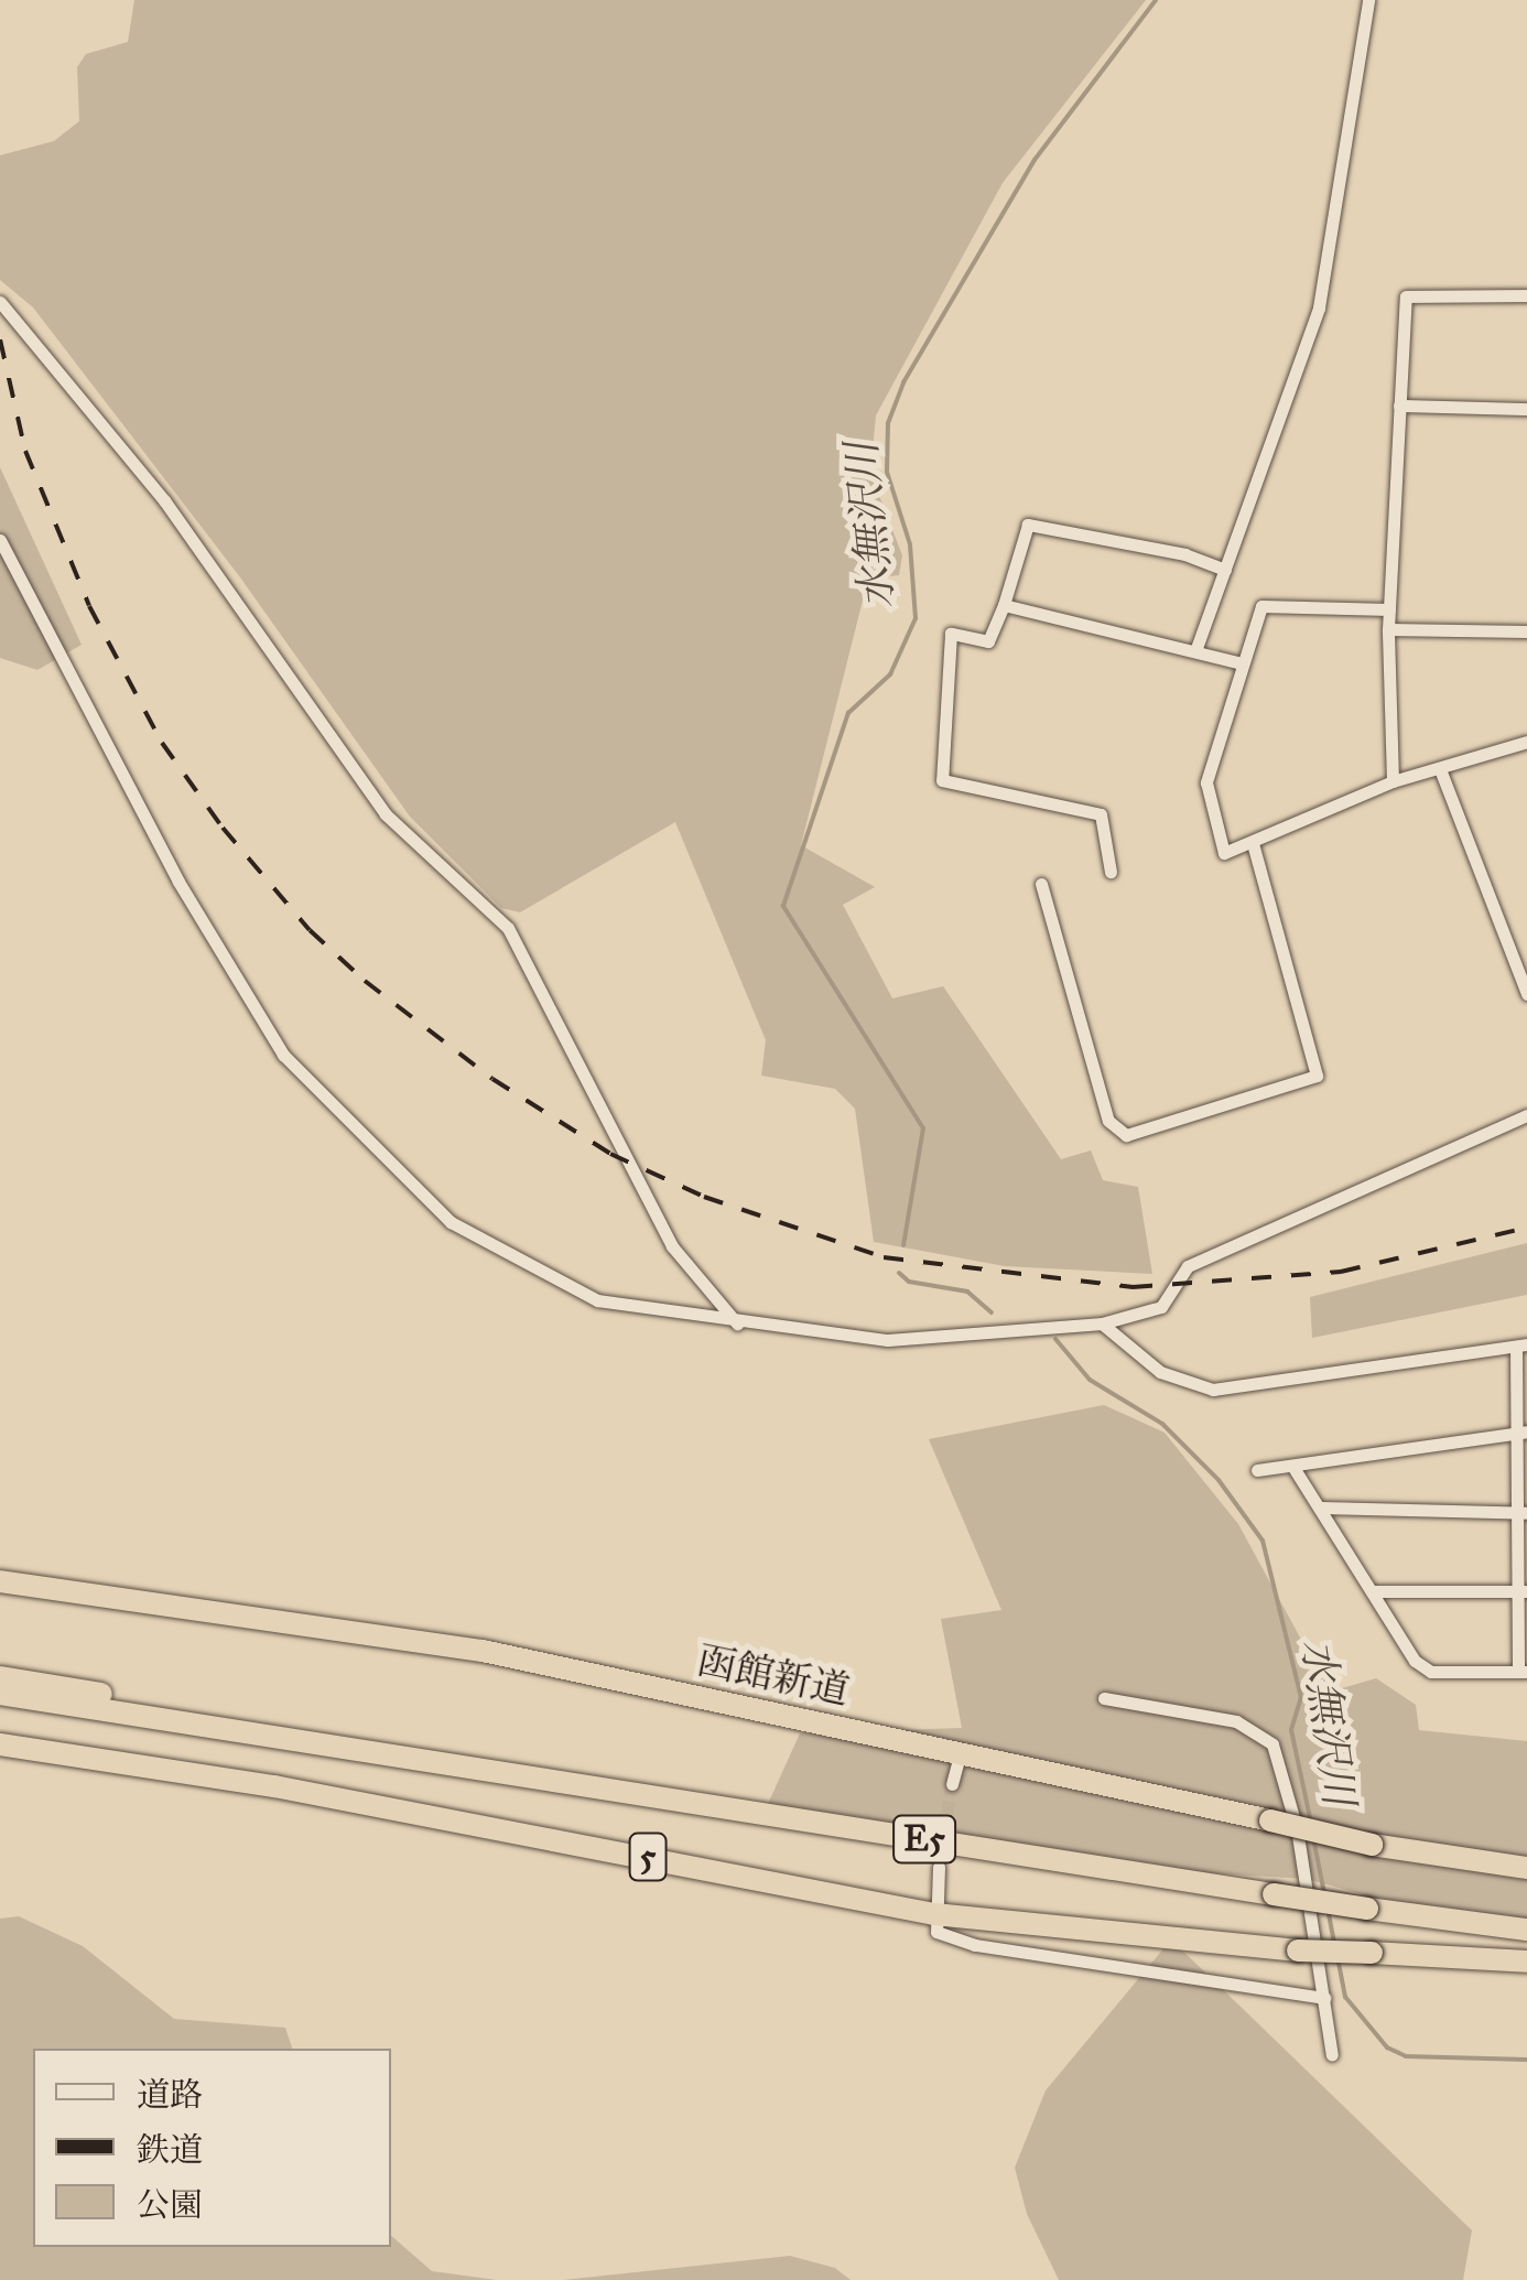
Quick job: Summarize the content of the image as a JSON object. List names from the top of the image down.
{
  "streets": {
    "highway": ["函館新道", "E5", "5"]
  },
  "water": ["水無沢川"],
  "legend": ["道路", "鉄道", "公園"]
}
